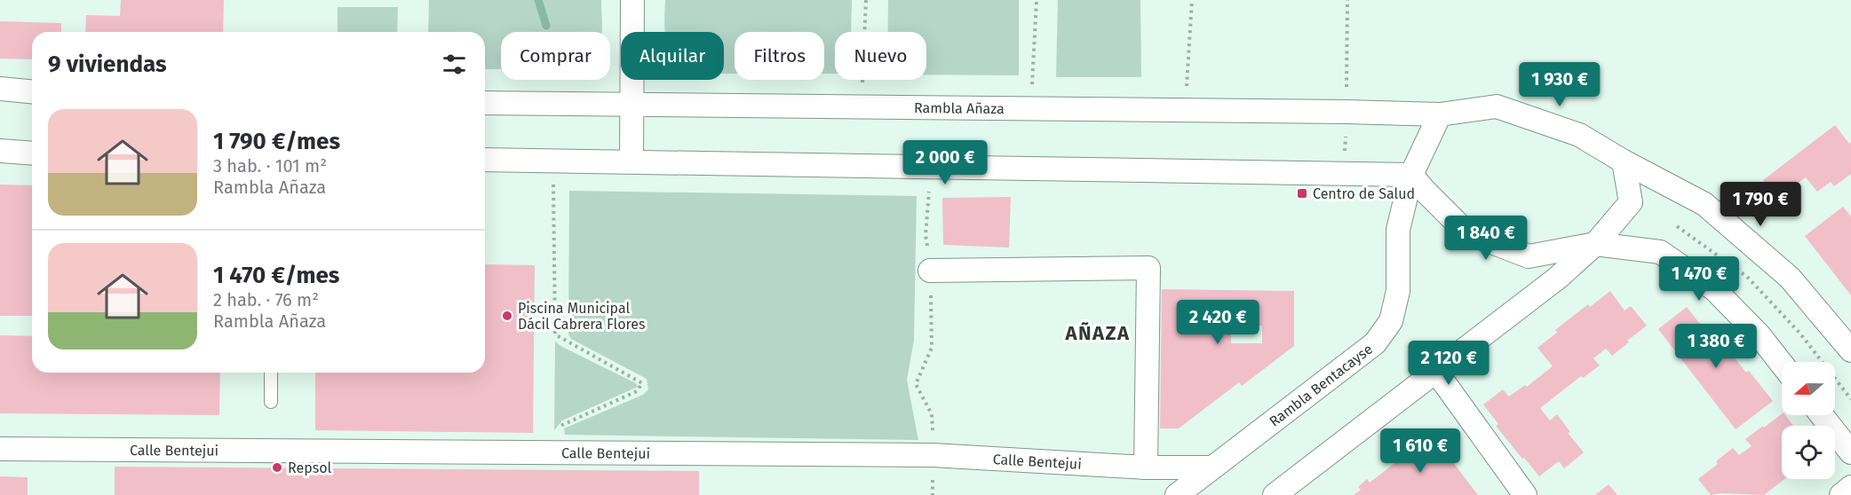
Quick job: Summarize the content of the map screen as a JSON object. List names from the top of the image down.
{
  "streets": {
    "street": ["Rambla Añaza", "Rambla Bentacayse", "Calle Bentejui"]
  },
  "crossings": [
    ["Rambla Añaza", "Rambla Bentacayse"],
    ["Rambla Bentacayse", "Calle Bentejui"]
  ],
  "districts": ["AÑAZA"],
  "places": {
    "transit": ["Centro de Salud"],
    "other": ["Piscina Municipal Dácil Cabrera Flores", "Repsol"]
  },
  "north": "left",
  "page": {
    "chip": [
      "Comprar",
      "Alquilar",
      "Filtros",
      "Nuevo"
    ],
    "heading": "9 viviendas",
    "price": [
      "1 930 €",
      "2 000 €",
      "1 790 €",
      "1 840 €",
      "1 470 €",
      "2 420 €",
      "1 380 €",
      "2 120 €",
      "1 610 €"
    ],
    "list": [
      {
        "name": "1 790 €/mes",
        "note": "3 hab. · 101 m² · Rambla Añaza"
      },
      {
        "name": "1 470 €/mes",
        "note": "2 hab. · 76 m² · Rambla Añaza"
      }
    ]
  }
}
